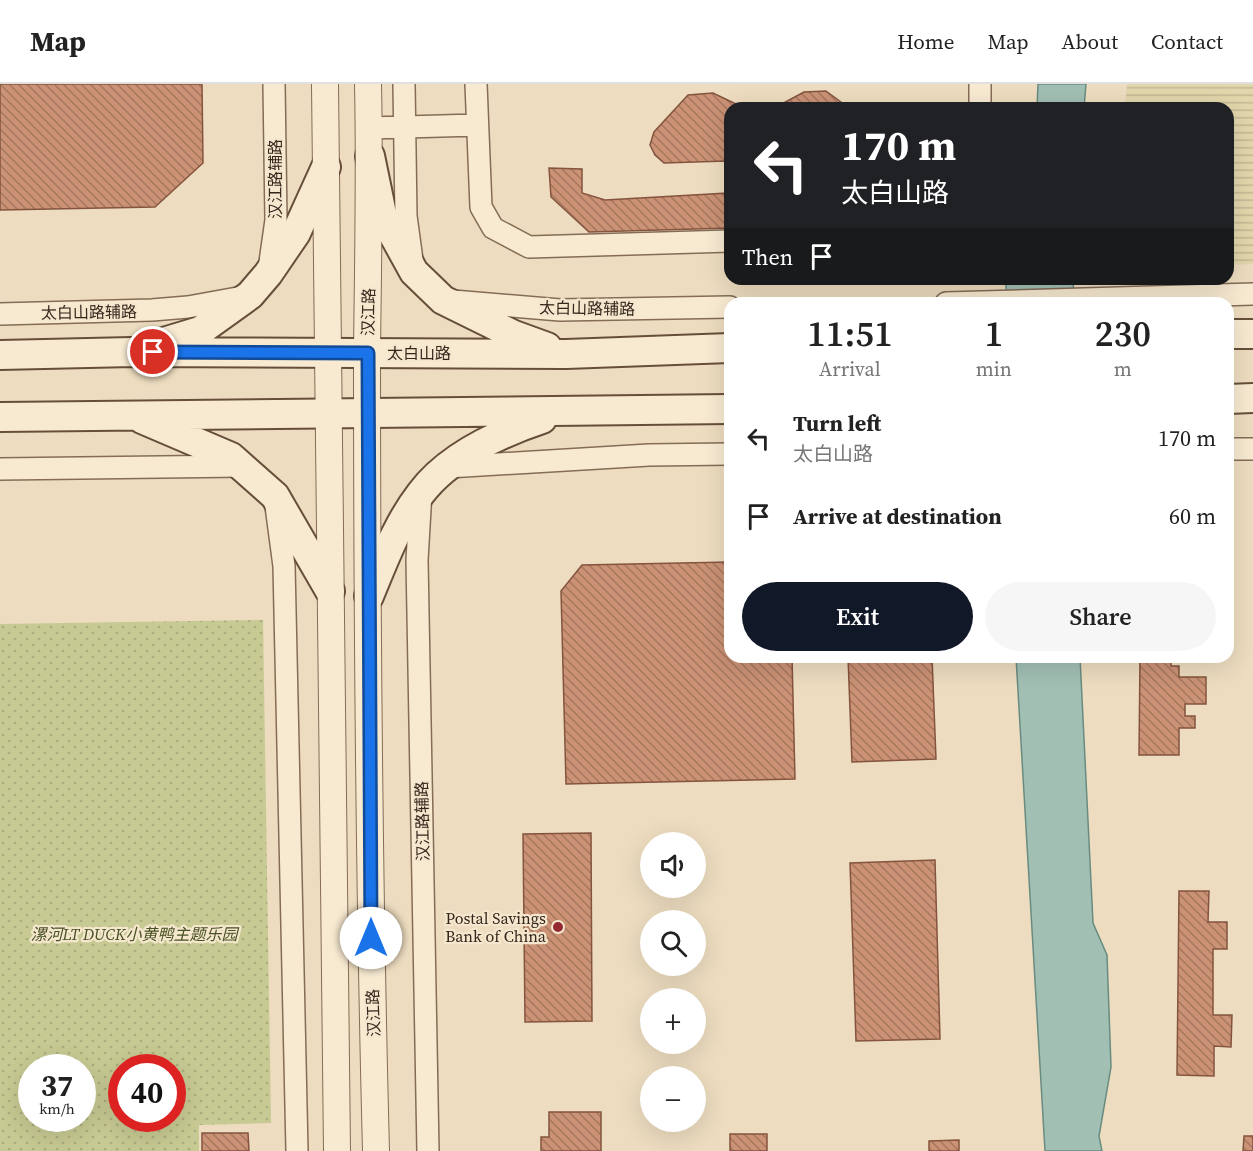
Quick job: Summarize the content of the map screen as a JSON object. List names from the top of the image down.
{
  "streets": {
    "main road": ["太白山路"],
    "street": ["汉江路辅路", "太白山路辅路", "汉江路"]
  },
  "crossings": [
    ["汉江路", "太白山路"]
  ],
  "parks": ["漯河LT DUCK小黄鸭主题乐园"],
  "places": ["Postal Savings Bank of China"],
  "page": {
    "header": "Map",
    "nav": [
      "Home",
      "Map",
      "About",
      "Contact"
    ],
    "turn": ["170 m", "太白山路"],
    "then": "Then",
    "eta": [
      "11:51",
      "Arrival",
      "1",
      "min",
      "230",
      "m"
    ],
    "list": [
      {
        "name": "Turn left",
        "note": "太白山路",
        "value": "170 m"
      },
      {
        "name": "Arrive at destination",
        "value": "60 m"
      }
    ],
    "buttons": ["Exit", "Share"],
    "map_buttons": ["+", "−"],
    "speed": "37 km/h",
    "limit": "40"
  }
}
